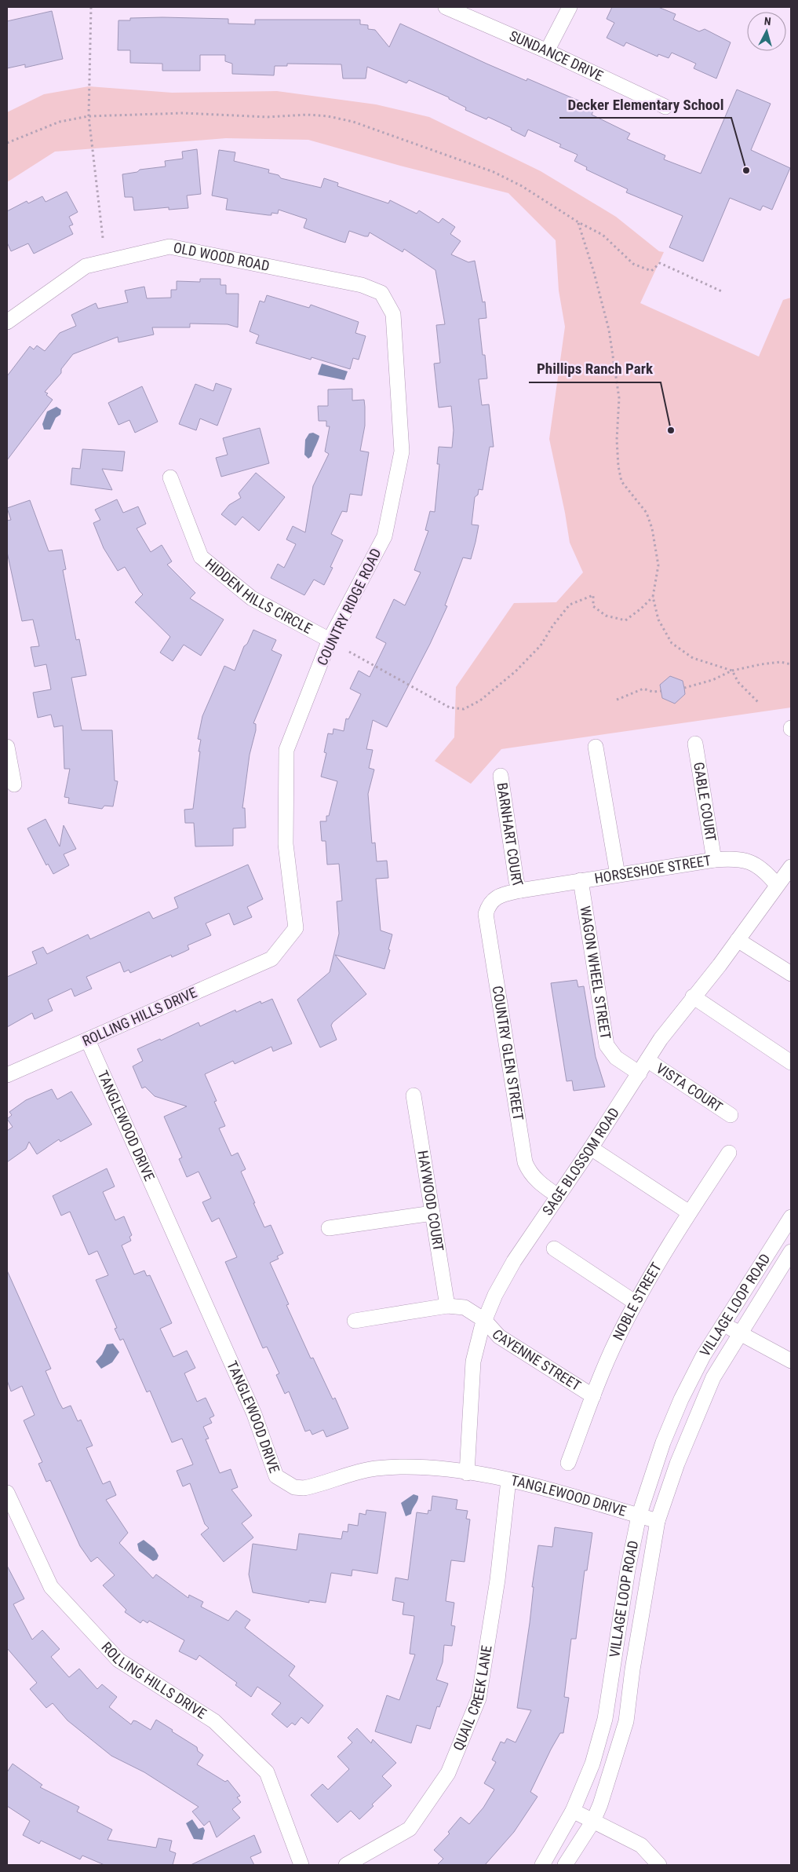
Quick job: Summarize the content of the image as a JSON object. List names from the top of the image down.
{
  "streets": {
    "street": [
      "SUNDANCE DRIVE",
      "OLD WOOD ROAD",
      "HIDDEN HILLS CIRCLE",
      "COUNTRY RIDGE ROAD",
      "GABLE COURT",
      "BARNHART COURT",
      "HORSESHOE STREET",
      "WAGON WHEEL STREET",
      "ROLLING HILLS DRIVE",
      "COUNTRY GLEN STREET",
      "VISTA COURT",
      "TANGLEWOOD DRIVE",
      "SAGE BLOSSOM ROAD",
      "HAYWOOD COURT",
      "NOBLE STREET",
      "VILLAGE LOOP ROAD",
      "CAYENNE STREET",
      "QUAIL CREEK LANE"
    ]
  },
  "crossings": [
    ["OLD WOOD ROAD", "COUNTRY RIDGE ROAD"],
    ["HIDDEN HILLS CIRCLE", "COUNTRY RIDGE ROAD"],
    ["COUNTRY RIDGE ROAD", "ROLLING HILLS DRIVE"],
    ["GABLE COURT", "HORSESHOE STREET"],
    ["BARNHART COURT", "HORSESHOE STREET"],
    ["BARNHART COURT", "COUNTRY GLEN STREET"],
    ["HORSESHOE STREET", "WAGON WHEEL STREET"],
    ["HORSESHOE STREET", "SAGE BLOSSOM ROAD"],
    ["WAGON WHEEL STREET", "SAGE BLOSSOM ROAD"],
    ["ROLLING HILLS DRIVE", "TANGLEWOOD DRIVE"],
    ["COUNTRY GLEN STREET", "SAGE BLOSSOM ROAD"],
    ["VISTA COURT", "SAGE BLOSSOM ROAD"],
    ["TANGLEWOOD DRIVE", "SAGE BLOSSOM ROAD"],
    ["TANGLEWOOD DRIVE", "VILLAGE LOOP ROAD"],
    ["TANGLEWOOD DRIVE", "QUAIL CREEK LANE"],
    ["SAGE BLOSSOM ROAD", "CAYENNE STREET"],
    ["HAYWOOD COURT", "CAYENNE STREET"],
    ["NOBLE STREET", "CAYENNE STREET"]
  ],
  "places": ["Decker Elementary School", "Phillips Ranch Park"],
  "north": "top"
}
